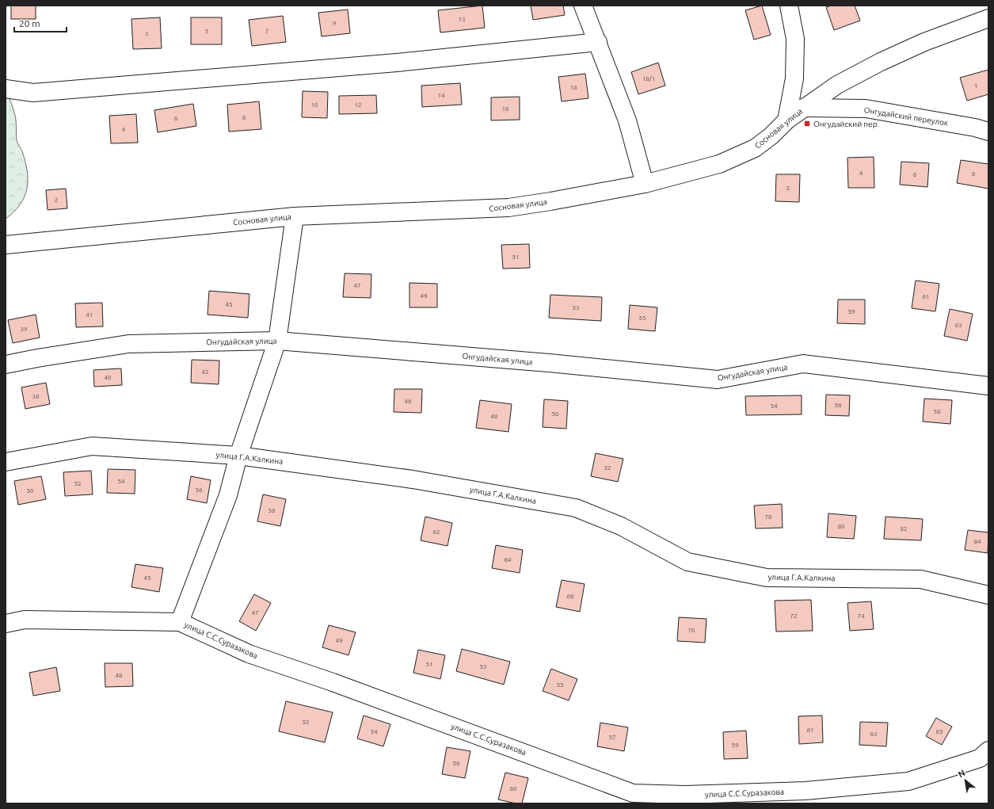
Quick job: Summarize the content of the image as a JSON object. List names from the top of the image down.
{
  "streets": {
    "street": [
      "Онгудайский переулок",
      "Сосновая улица",
      "Онгудайская улица",
      "улица Г.А.Калкина",
      "улица С.С.Суразакова"
    ]
  },
  "crossings": [
    ["Онгудайский переулок", "Сосновая улица"]
  ],
  "places": {
    "transit": ["Онгудайский пер."]
  },
  "house_numbers": [
    "13",
    "9",
    "5",
    "7",
    "3",
    "18/1",
    "1",
    "18",
    "14",
    "10",
    "12",
    "16",
    "8",
    "6",
    "4",
    "4",
    "8",
    "6",
    "2",
    "2",
    "51",
    "47",
    "49",
    "61",
    "45",
    "53",
    "59",
    "41",
    "55",
    "63",
    "39",
    "42",
    "40",
    "38",
    "46",
    "56",
    "54",
    "58",
    "50",
    "48",
    "52",
    "54",
    "52",
    "56",
    "50",
    "58",
    "78",
    "80",
    "82",
    "62",
    "84",
    "64",
    "45",
    "66",
    "47",
    "72",
    "74",
    "70",
    "49",
    "51",
    "53",
    "48",
    "55",
    "52",
    "61",
    "54",
    "65",
    "63",
    "57",
    "59",
    "56",
    "60"
  ],
  "scale_bar": "20 m",
  "north": "top left"
}
